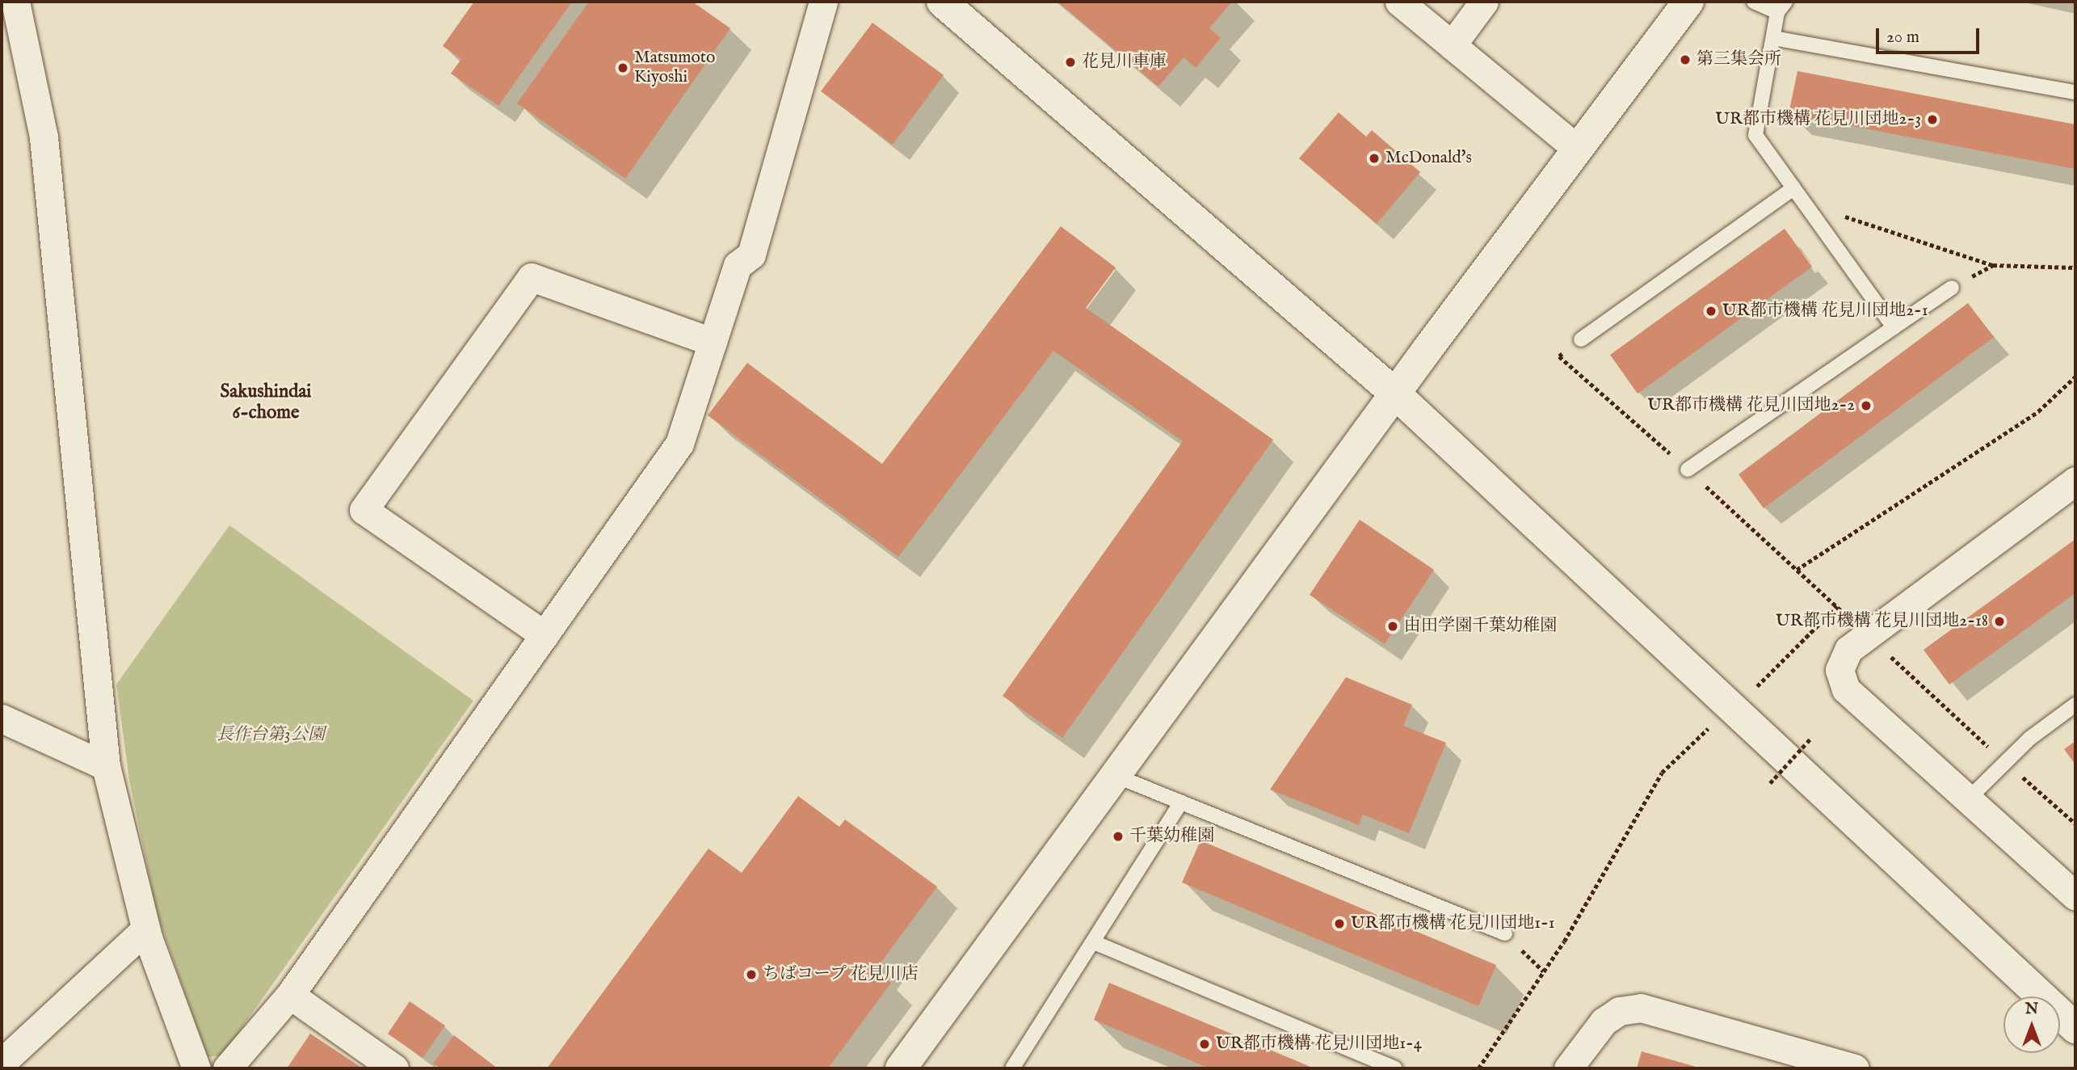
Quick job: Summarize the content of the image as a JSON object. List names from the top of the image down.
{
  "districts": ["Sakushindai 6-chome"],
  "parks": ["長作台第3公園"],
  "places": [
    "第三集会所",
    "花見川車庫",
    "Matsumoto Kiyoshi",
    "UR都市機構 花見川団地2-3",
    "McDonald's",
    "UR都市機構 花見川団地2-1",
    "UR都市機構 花見川団地2-2",
    "UR都市機構 花見川団地2-18",
    "由田学園千葉幼稚園",
    "千葉幼稚園",
    "UR都市機構 花見川団地1-1",
    "ちばコープ 花見川店",
    "UR都市機構 花見川団地1-4"
  ],
  "scale_bar": "20 m",
  "north": "top"
}
